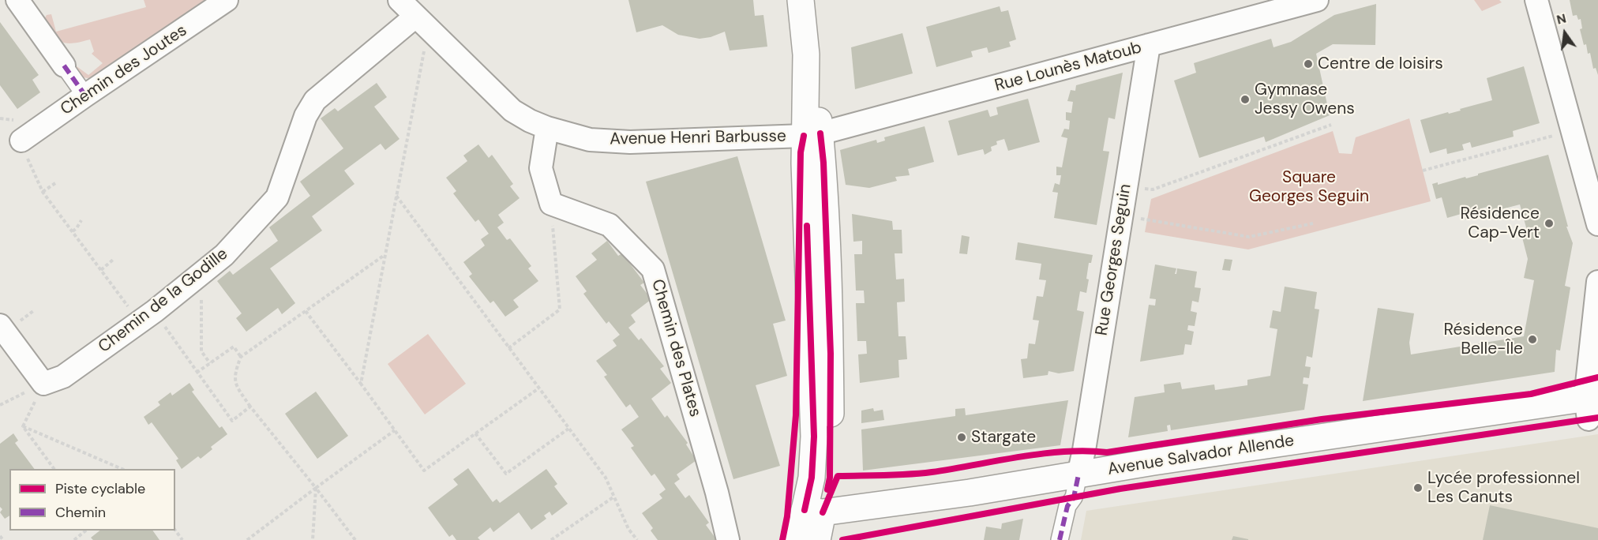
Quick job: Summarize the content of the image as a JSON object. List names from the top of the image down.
{
  "streets": {
    "main road": ["Avenue Salvador Allende"],
    "street": [
      "Rue Lounès Matoub",
      "Chemin des Joutes",
      "Avenue Henri Barbusse",
      "Rue Georges Seguin",
      "Chemin de la Godille",
      "Chemin des Plates"
    ]
  },
  "crossings": [
    ["Rue Lounès Matoub", "Avenue Henri Barbusse"],
    ["Rue Lounès Matoub", "Rue Georges Seguin"],
    ["Avenue Henri Barbusse", "Chemin de la Godille"],
    ["Rue Georges Seguin", "Avenue Salvador Allende"]
  ],
  "parks": ["Square Georges Seguin"],
  "places": [
    "Centre de loisirs",
    "Gymnase Jessy Owens",
    "Résidence Cap-Vert",
    "Résidence Belle-Île",
    "Stargate",
    "Lycée professionnel Les Canuts"
  ],
  "legend": ["Piste cyclable", "Chemin"],
  "north": "top"
}
